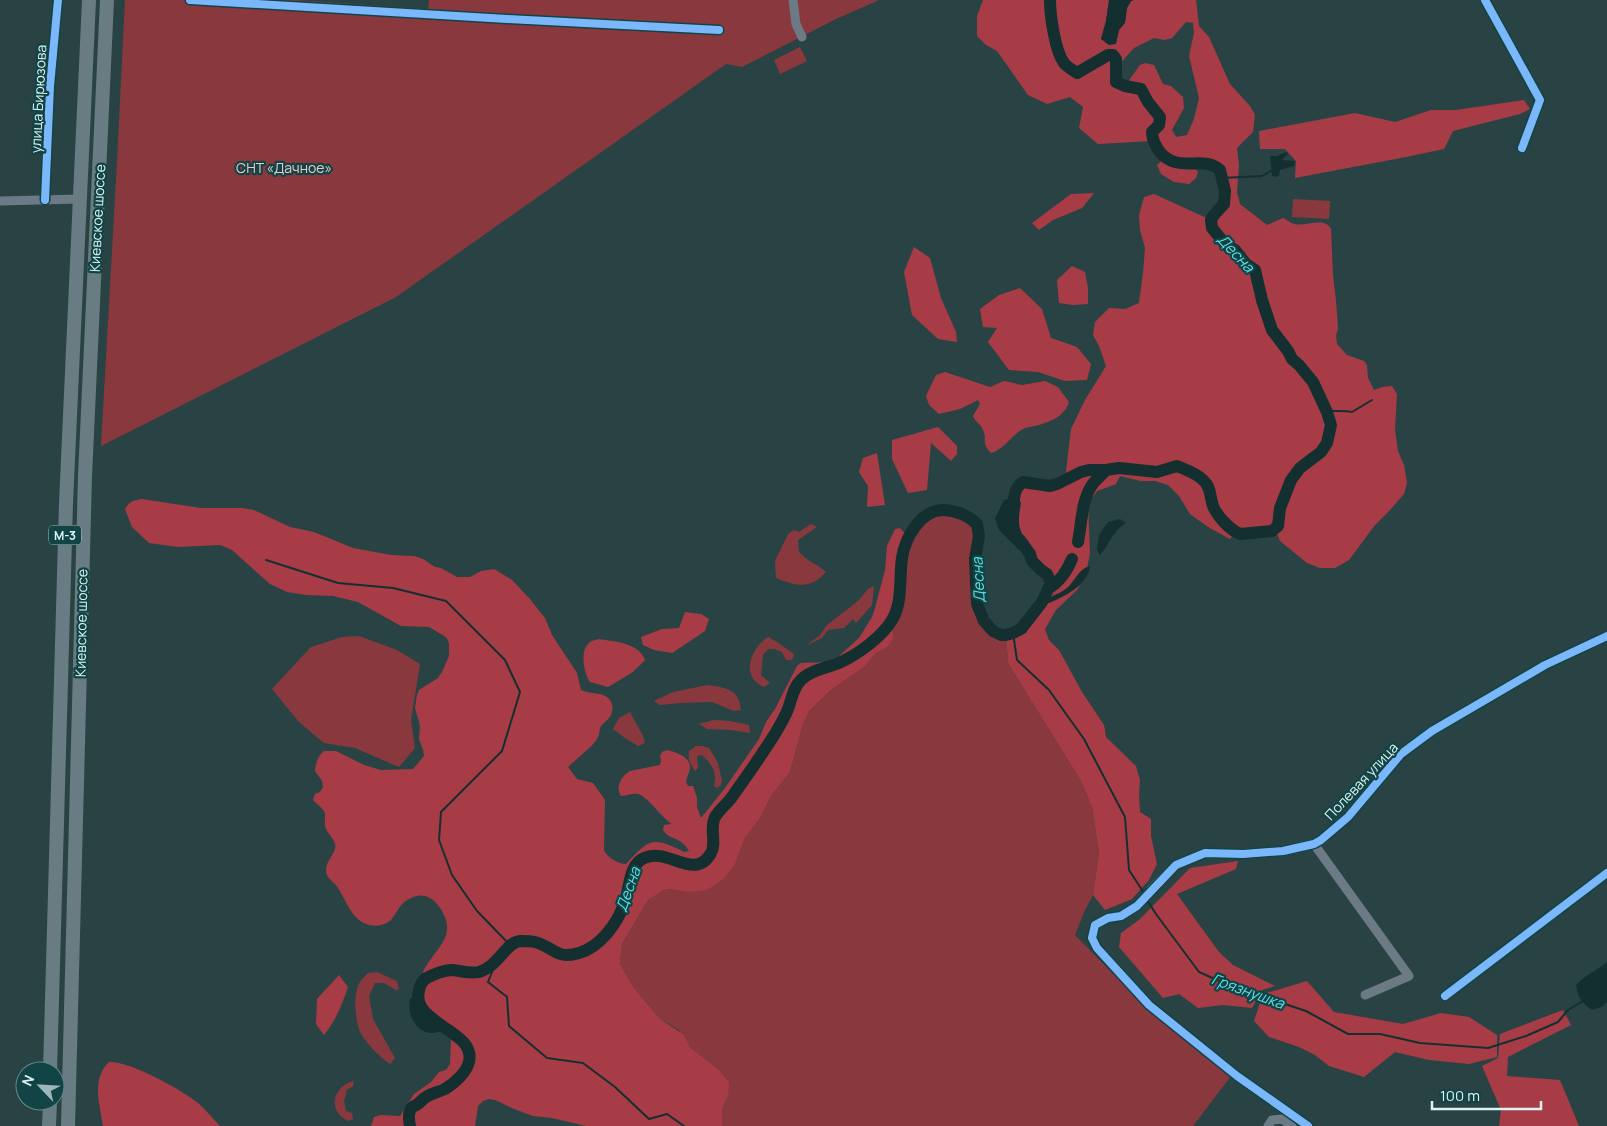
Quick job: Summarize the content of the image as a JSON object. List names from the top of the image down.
{
  "streets": {
    "highway": ["Киевское шоссе", "М-3"],
    "street": ["улица Бирюзова", "Полевая улица"]
  },
  "water": ["Десна", "Грязнушка"],
  "parks": ["СНТ «Дачное»"],
  "scale_bar": "100 m",
  "north": "top left"
}
